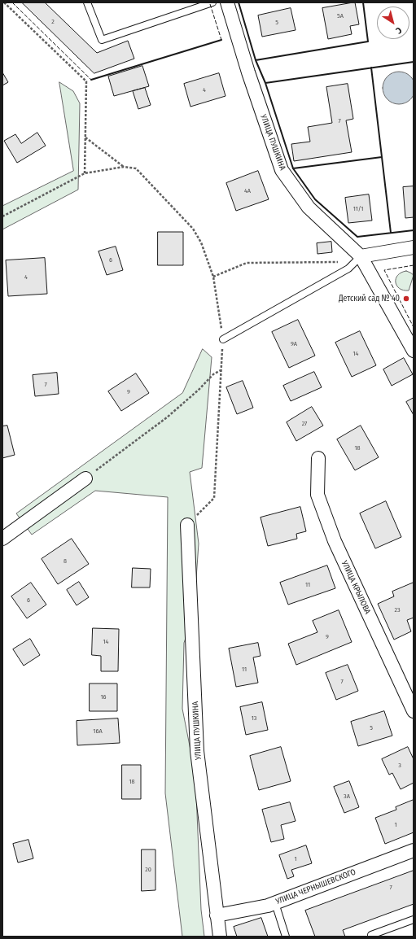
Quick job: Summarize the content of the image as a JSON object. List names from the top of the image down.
{
  "streets": {
    "street": ["УЛИЦА ПУШКИНА", "УЛИЦА КРЫЛОВА", "УЛИЦА ЧЕРНЫШЕВСКОГО"]
  },
  "crossings": [
    ["УЛИЦА ПУШКИНА", "УЛИЦА ЧЕРНЫШЕВСКОГО"]
  ],
  "places": ["Детский сад № 40"],
  "house_numbers": [
    "5А",
    "2",
    "5",
    "4",
    "7",
    "4А",
    "11/1",
    "6",
    "4",
    "9А",
    "14",
    "7",
    "9",
    "27",
    "18",
    "8",
    "11",
    "6",
    "23",
    "9",
    "14",
    "11",
    "7",
    "16",
    "13",
    "5",
    "16А",
    "3",
    "18",
    "3А",
    "1",
    "1",
    "20",
    "7"
  ],
  "north": "bottom right"
}
